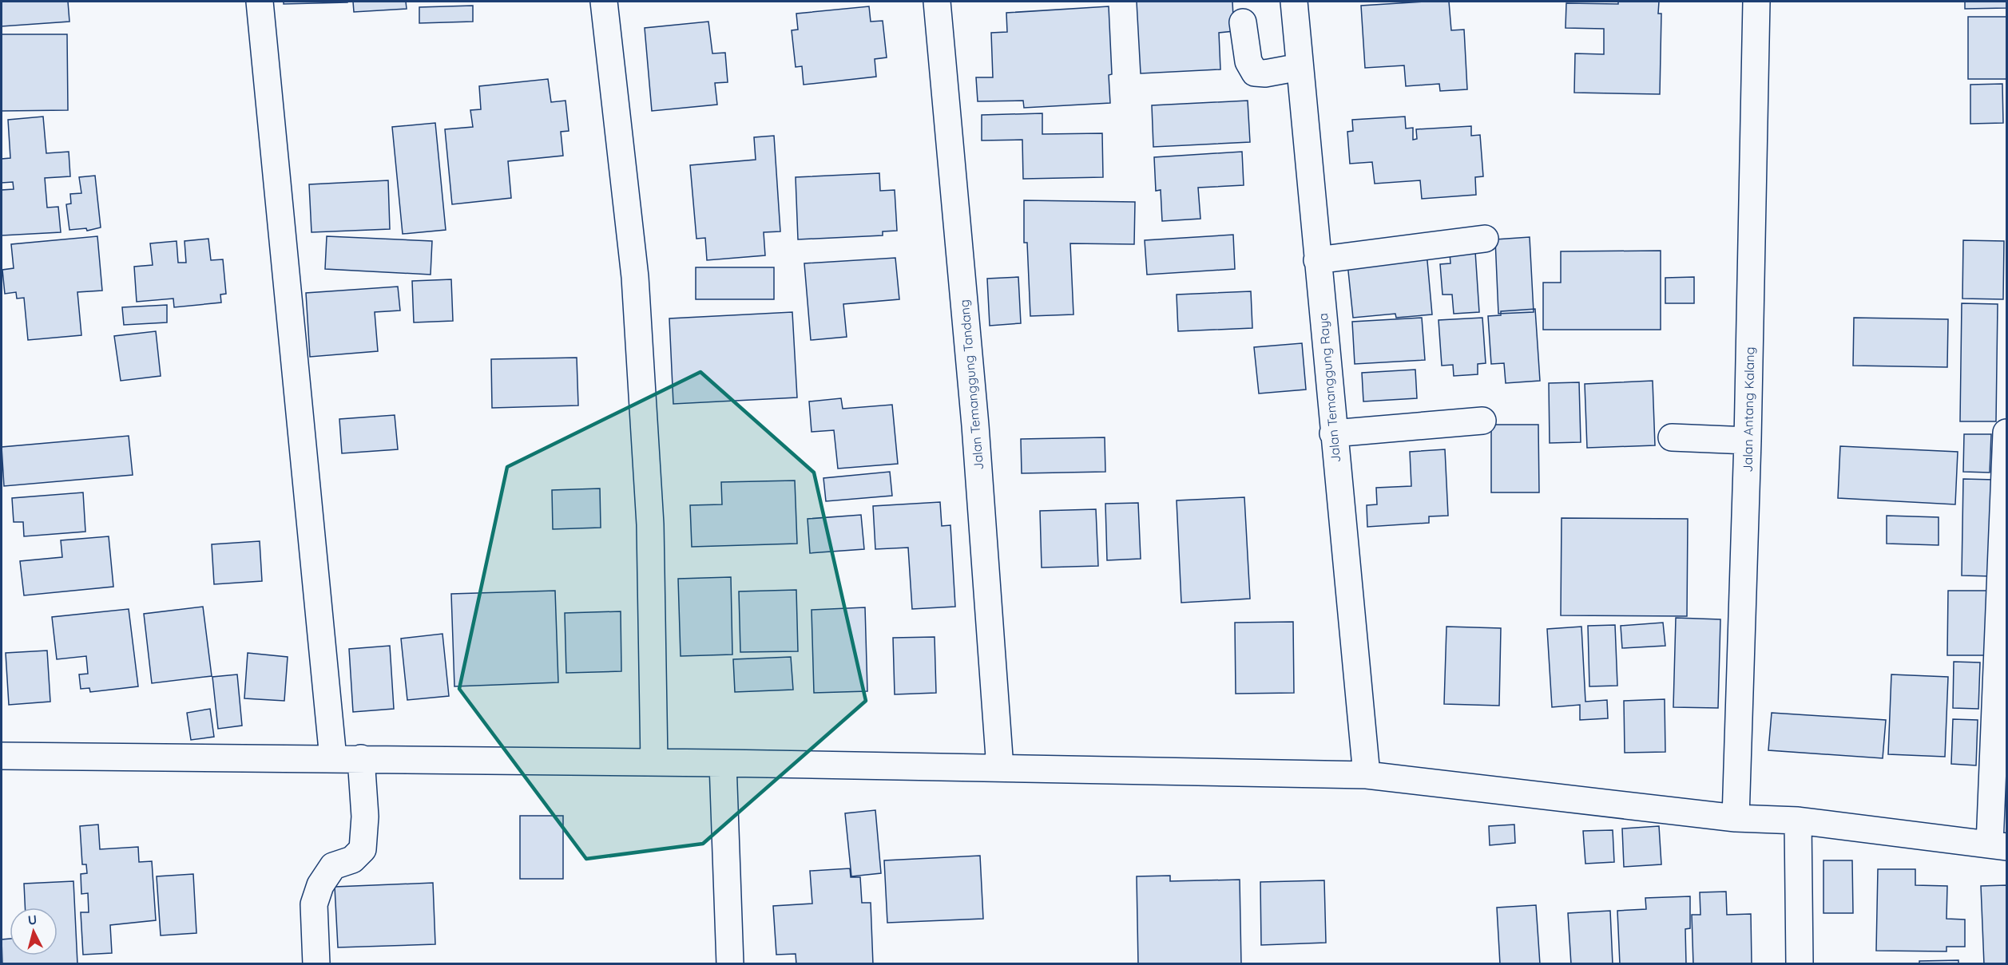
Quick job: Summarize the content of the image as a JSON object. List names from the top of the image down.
{
  "streets": {
    "street": ["Jalan Temanggung Tandang", "Jalan Temanggung Raya", "Jalan Antang Kalang"]
  },
  "north": "top"
}
